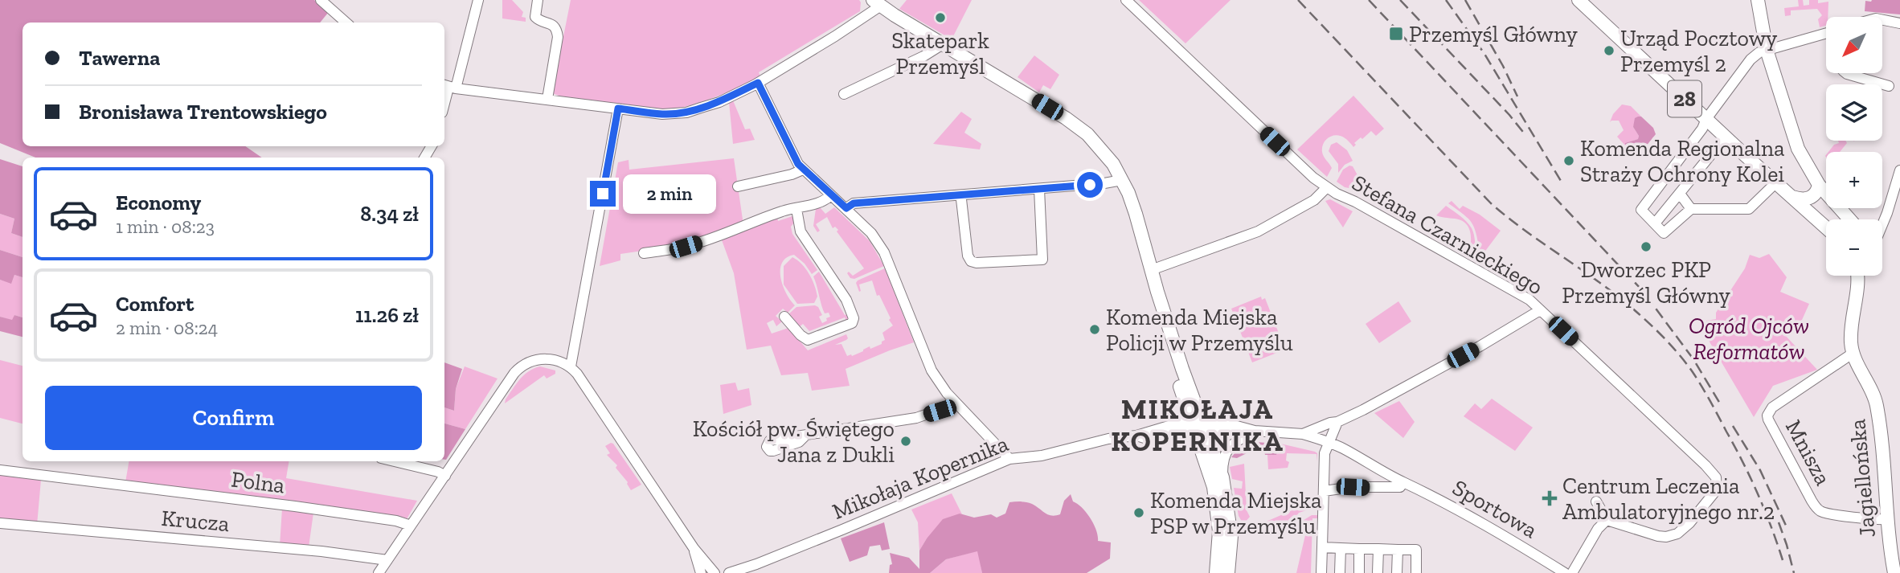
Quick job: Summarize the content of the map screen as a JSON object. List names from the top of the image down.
{
  "streets": {
    "main road": ["28", "Jagiellońska"],
    "street": [
      "Stefana Czarnieckiego",
      "Mnisza",
      "Mikołaja Kopernika",
      "Polna",
      "Sportowa",
      "Krucza"
    ]
  },
  "crossings": [
    ["Stefana Czarnieckiego", "Mikołaja Kopernika"],
    ["Mnisza", "Jagiellońska"],
    ["Mikołaja Kopernika", "Sportowa"]
  ],
  "districts": ["MIKOŁAJA KOPERNIKA"],
  "parks": ["Ogród Ojców Reformatów"],
  "places": {
    "other": [
      "Skatepark Przemyśl",
      "Urząd Pocztowy Przemyśl 2",
      "Komenda Regionalna Straży Ochrony Kolei",
      "Dworzec PKP Przemyśl Główny",
      "Komenda Miejska Policji w Przemyślu",
      "Kościół pw. Świętego Jana z Dukli",
      "Komenda Miejska PSP w Przemyślu"
    ],
    "transit": ["Przemyśl Główny"],
    "health": ["Centrum Leczenia Ambulatoryjnego nr.2"]
  },
  "north": "bottom left",
  "page": {
    "map_buttons": ["+", "−"],
    "banner": ["Tawerna", "Bronisława Trentowskiego"],
    "list": [
      {
        "name": "Economy",
        "note": "1 min · 08:23",
        "value": "8.34 zł"
      },
      {
        "name": "Comfort",
        "note": "2 min · 08:24",
        "value": "11.26 zł"
      }
    ],
    "bubble": "2 min",
    "buttons": "Confirm"
  }
}
